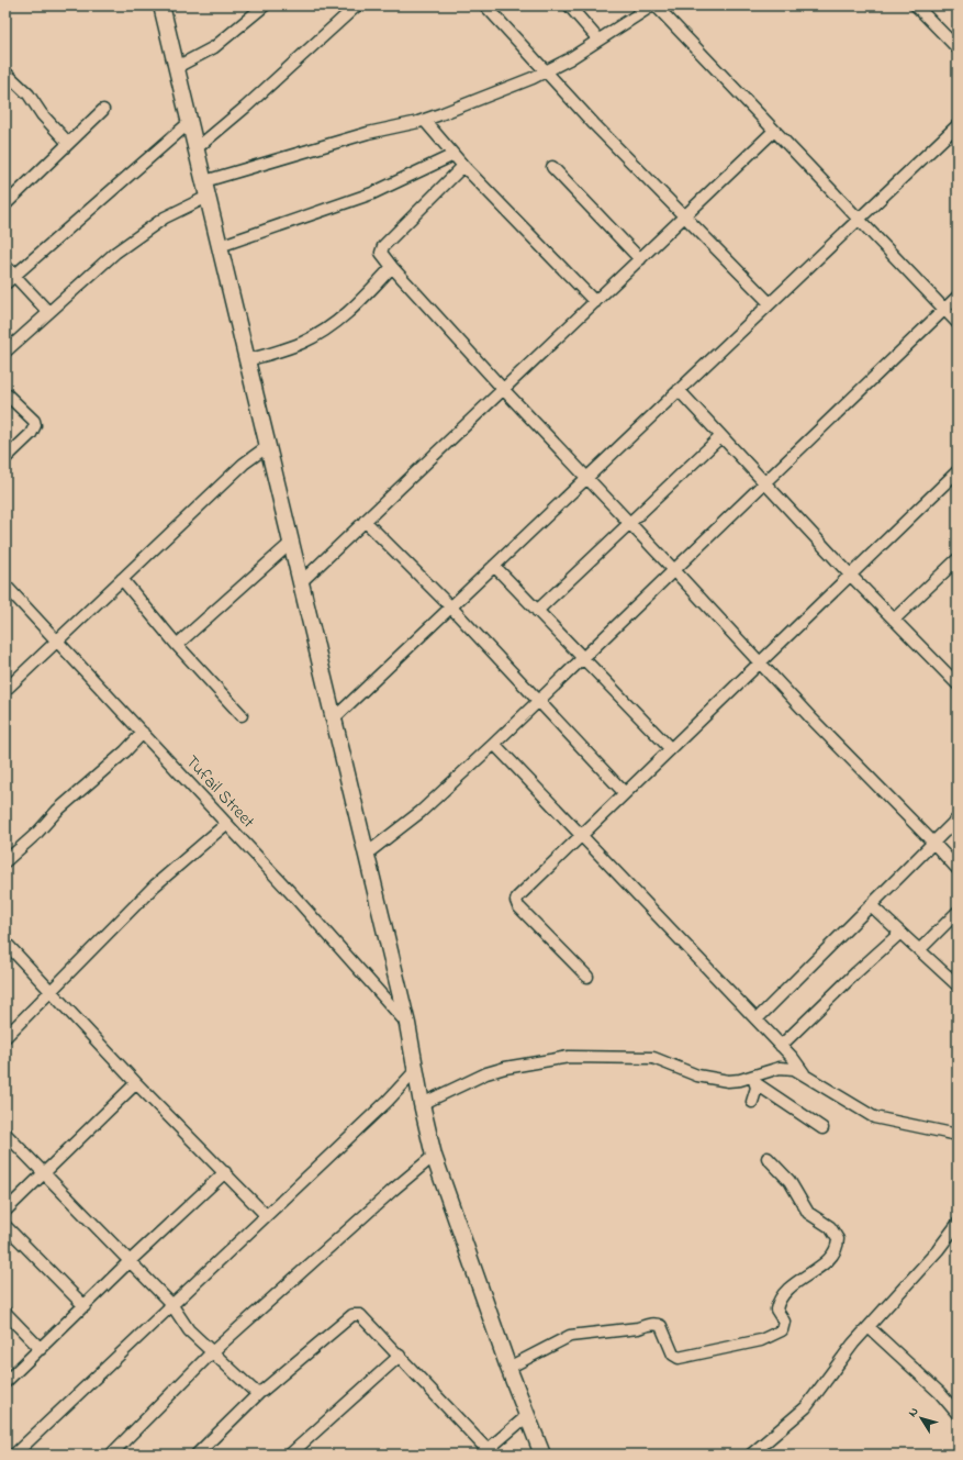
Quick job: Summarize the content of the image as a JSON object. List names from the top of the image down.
{
  "streets": {
    "street": ["Tufail Street"]
  },
  "north": "top left"
}
